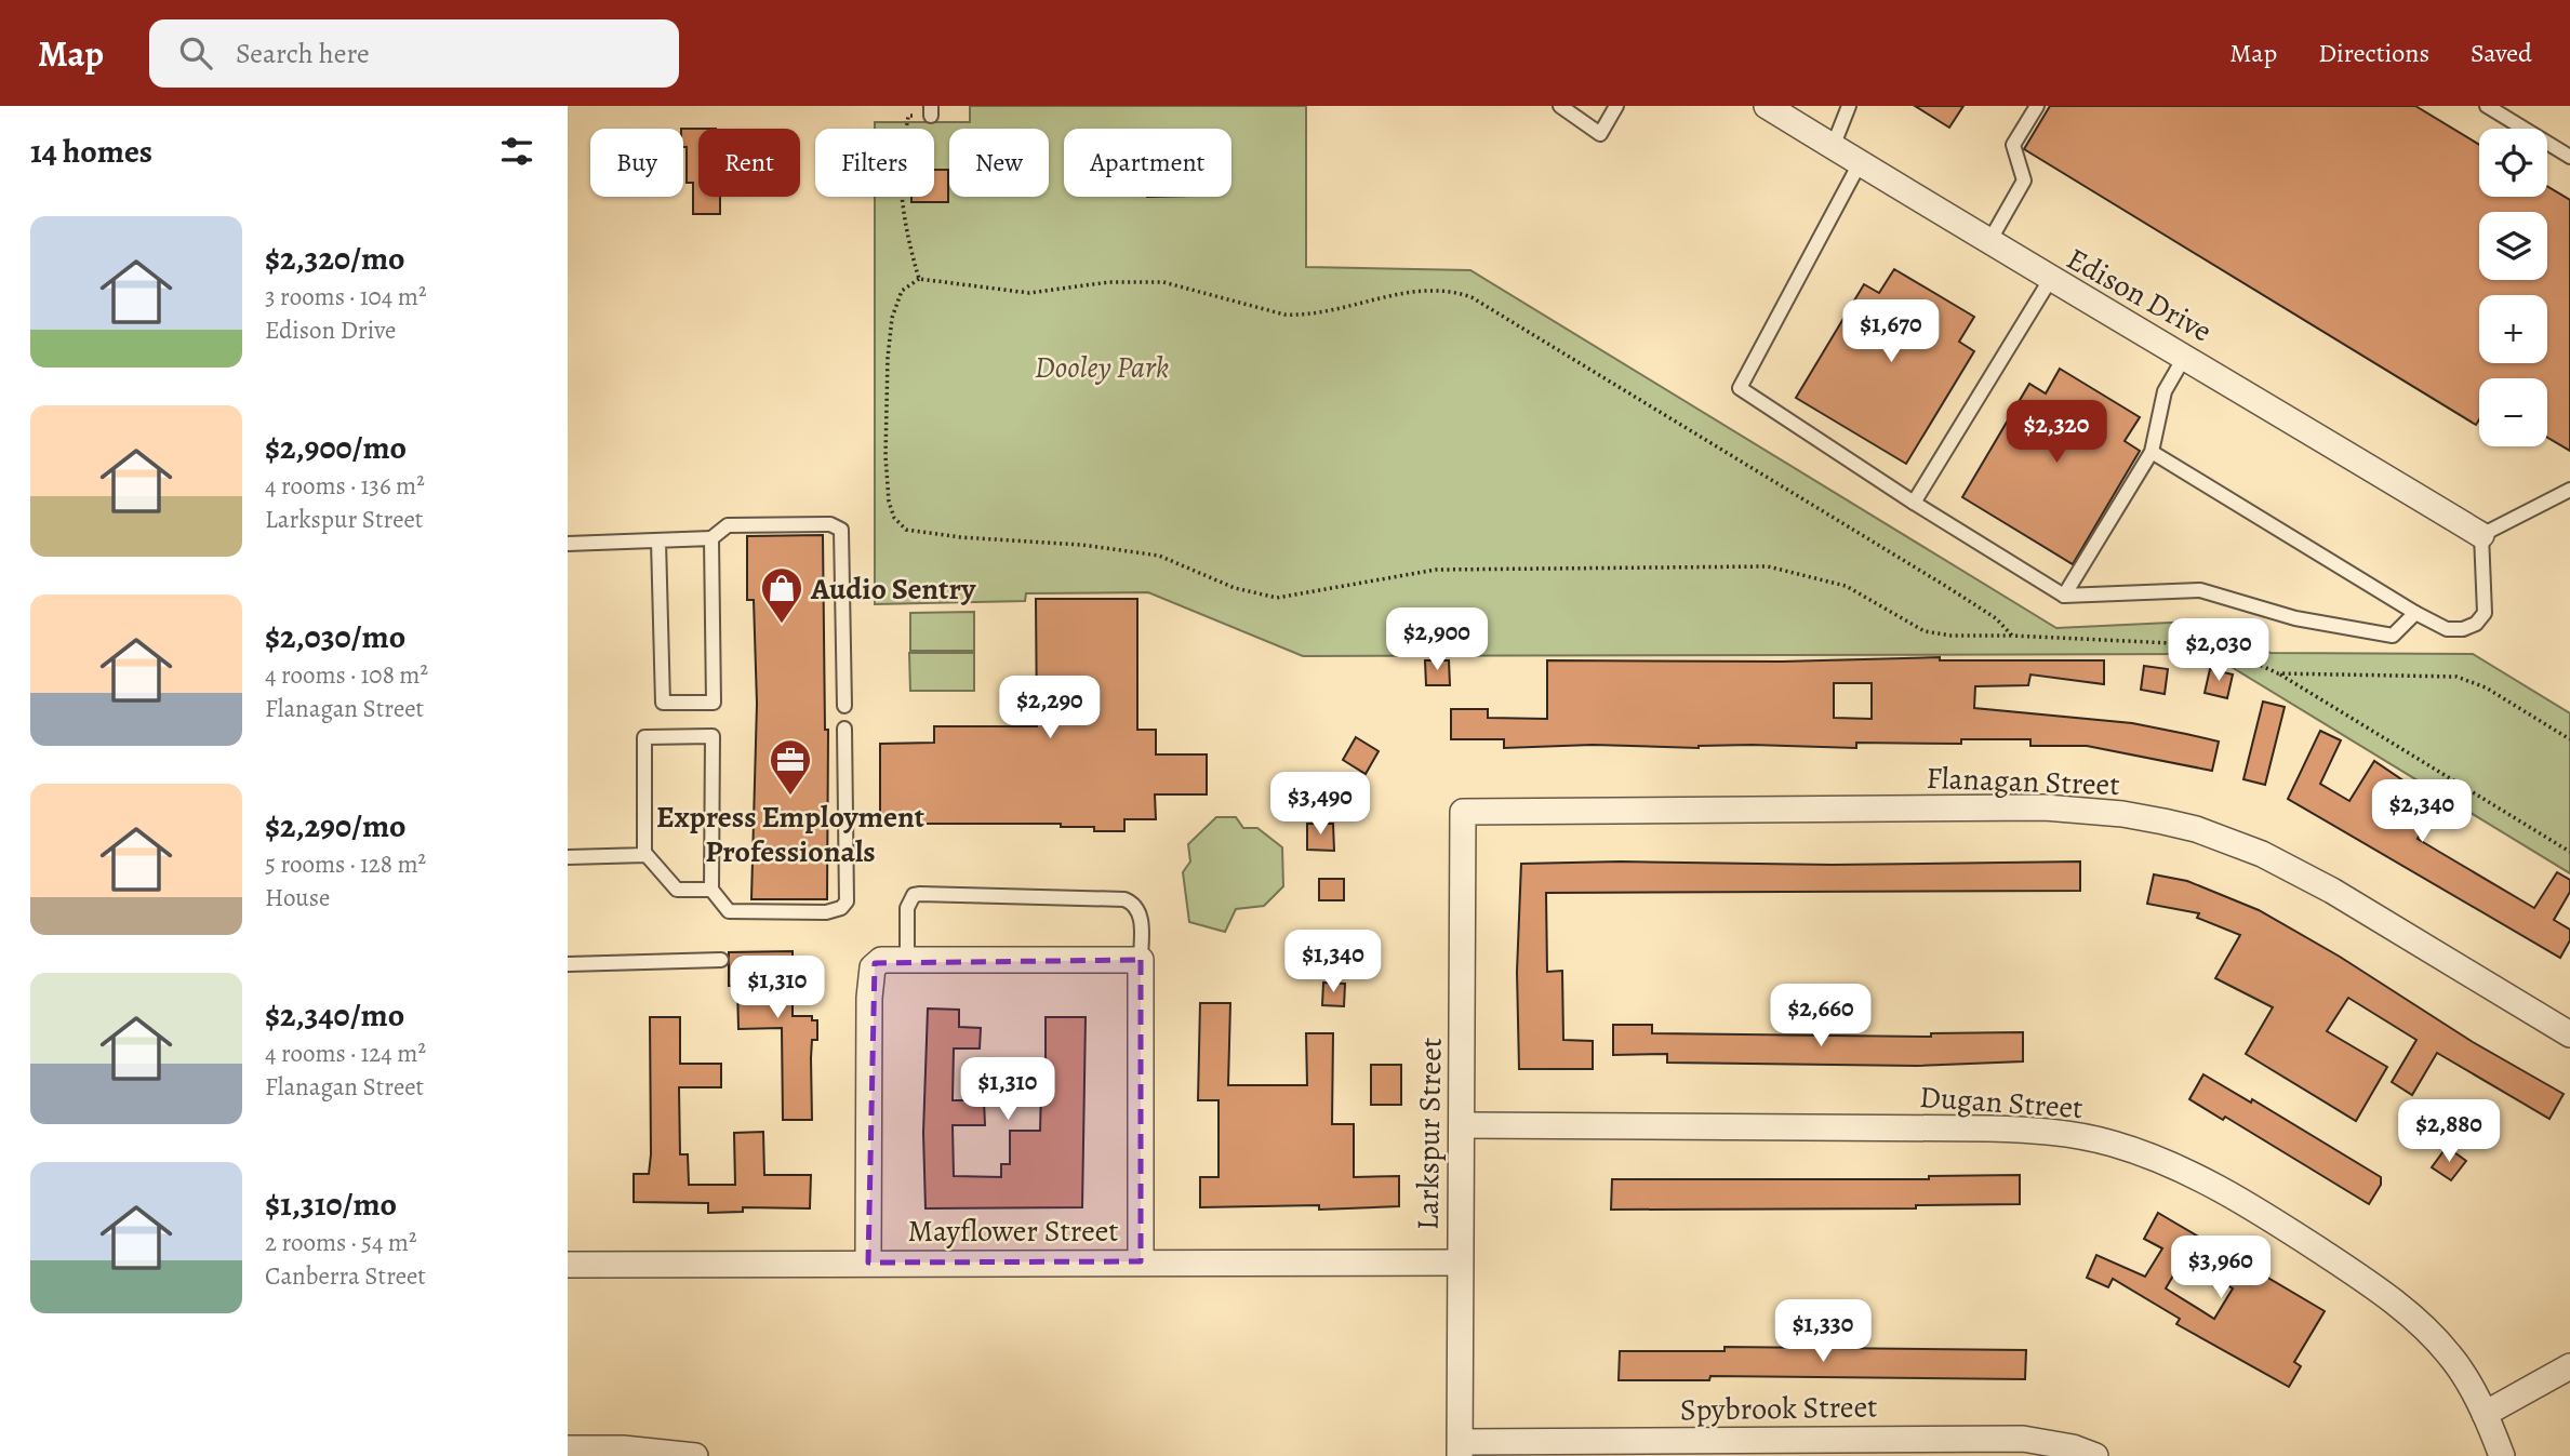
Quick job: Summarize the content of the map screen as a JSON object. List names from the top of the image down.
{
  "streets": {
    "street": [
      "Edison Drive",
      "Flanagan Street",
      "Dugan Street",
      "Larkspur Street",
      "Mayflower Street",
      "Spybrook Street"
    ]
  },
  "crossings": [
    ["Flanagan Street", "Larkspur Street"],
    ["Dugan Street", "Larkspur Street"],
    ["Larkspur Street", "Mayflower Street"],
    ["Larkspur Street", "Spybrook Street"]
  ],
  "parks": ["Dooley Park"],
  "places": {
    "shop": ["Audio Sentry"],
    "office": ["Express Employment Professionals"]
  },
  "page": {
    "header": "Map",
    "search": "Search here",
    "nav": ["Map", "Directions", "Saved"],
    "heading": "14 homes",
    "map_buttons": ["+", "−"],
    "chip": [
      "Buy",
      "Rent",
      "Filters",
      "New",
      "Apartment"
    ],
    "list": [
      {
        "name": "$2,320/mo",
        "note": "3 rooms · 104 m² · Edison Drive"
      },
      {
        "name": "$2,900/mo",
        "note": "4 rooms · 136 m² · Larkspur Street"
      },
      {
        "name": "$2,030/mo",
        "note": "4 rooms · 108 m² · Flanagan Street"
      },
      {
        "name": "$2,290/mo",
        "note": "5 rooms · 128 m² · House"
      },
      {
        "name": "$2,340/mo",
        "note": "4 rooms · 124 m² · Flanagan Street"
      },
      {
        "name": "$1,310/mo",
        "note": "2 rooms · 54 m² · Canberra Street"
      }
    ],
    "price": [
      "$1,670",
      "$2,320",
      "$2,900",
      "$2,030",
      "$2,290",
      "$3,490",
      "$2,340",
      "$1,340",
      "$1,310",
      "$2,660",
      "$1,310",
      "$2,880",
      "$3,960",
      "$1,330"
    ]
  }
}
